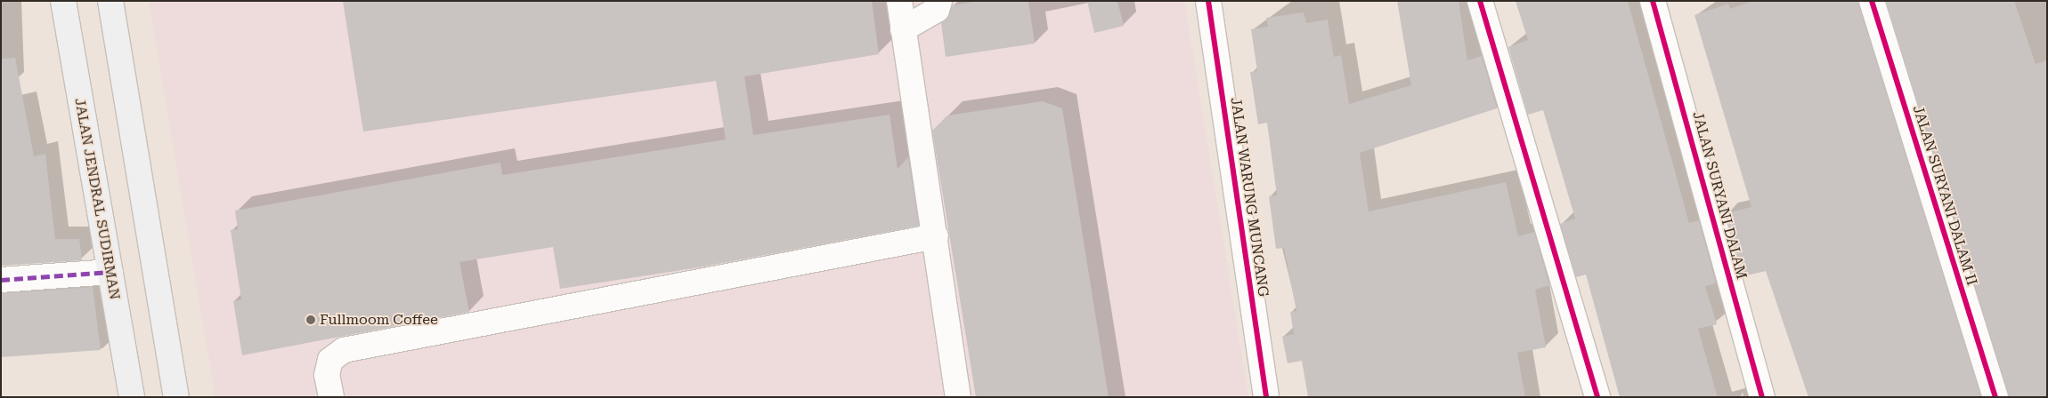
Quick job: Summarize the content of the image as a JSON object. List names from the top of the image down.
{
  "streets": {
    "main road": ["JALAN JENDRAL SUDIRMAN"],
    "street": ["JALAN SURYANI DALAM", "JALAN SURYANI DALAM II", "JALAN WARUNG MUNCANG"]
  },
  "places": ["Fullmoom Coffee"]
}
